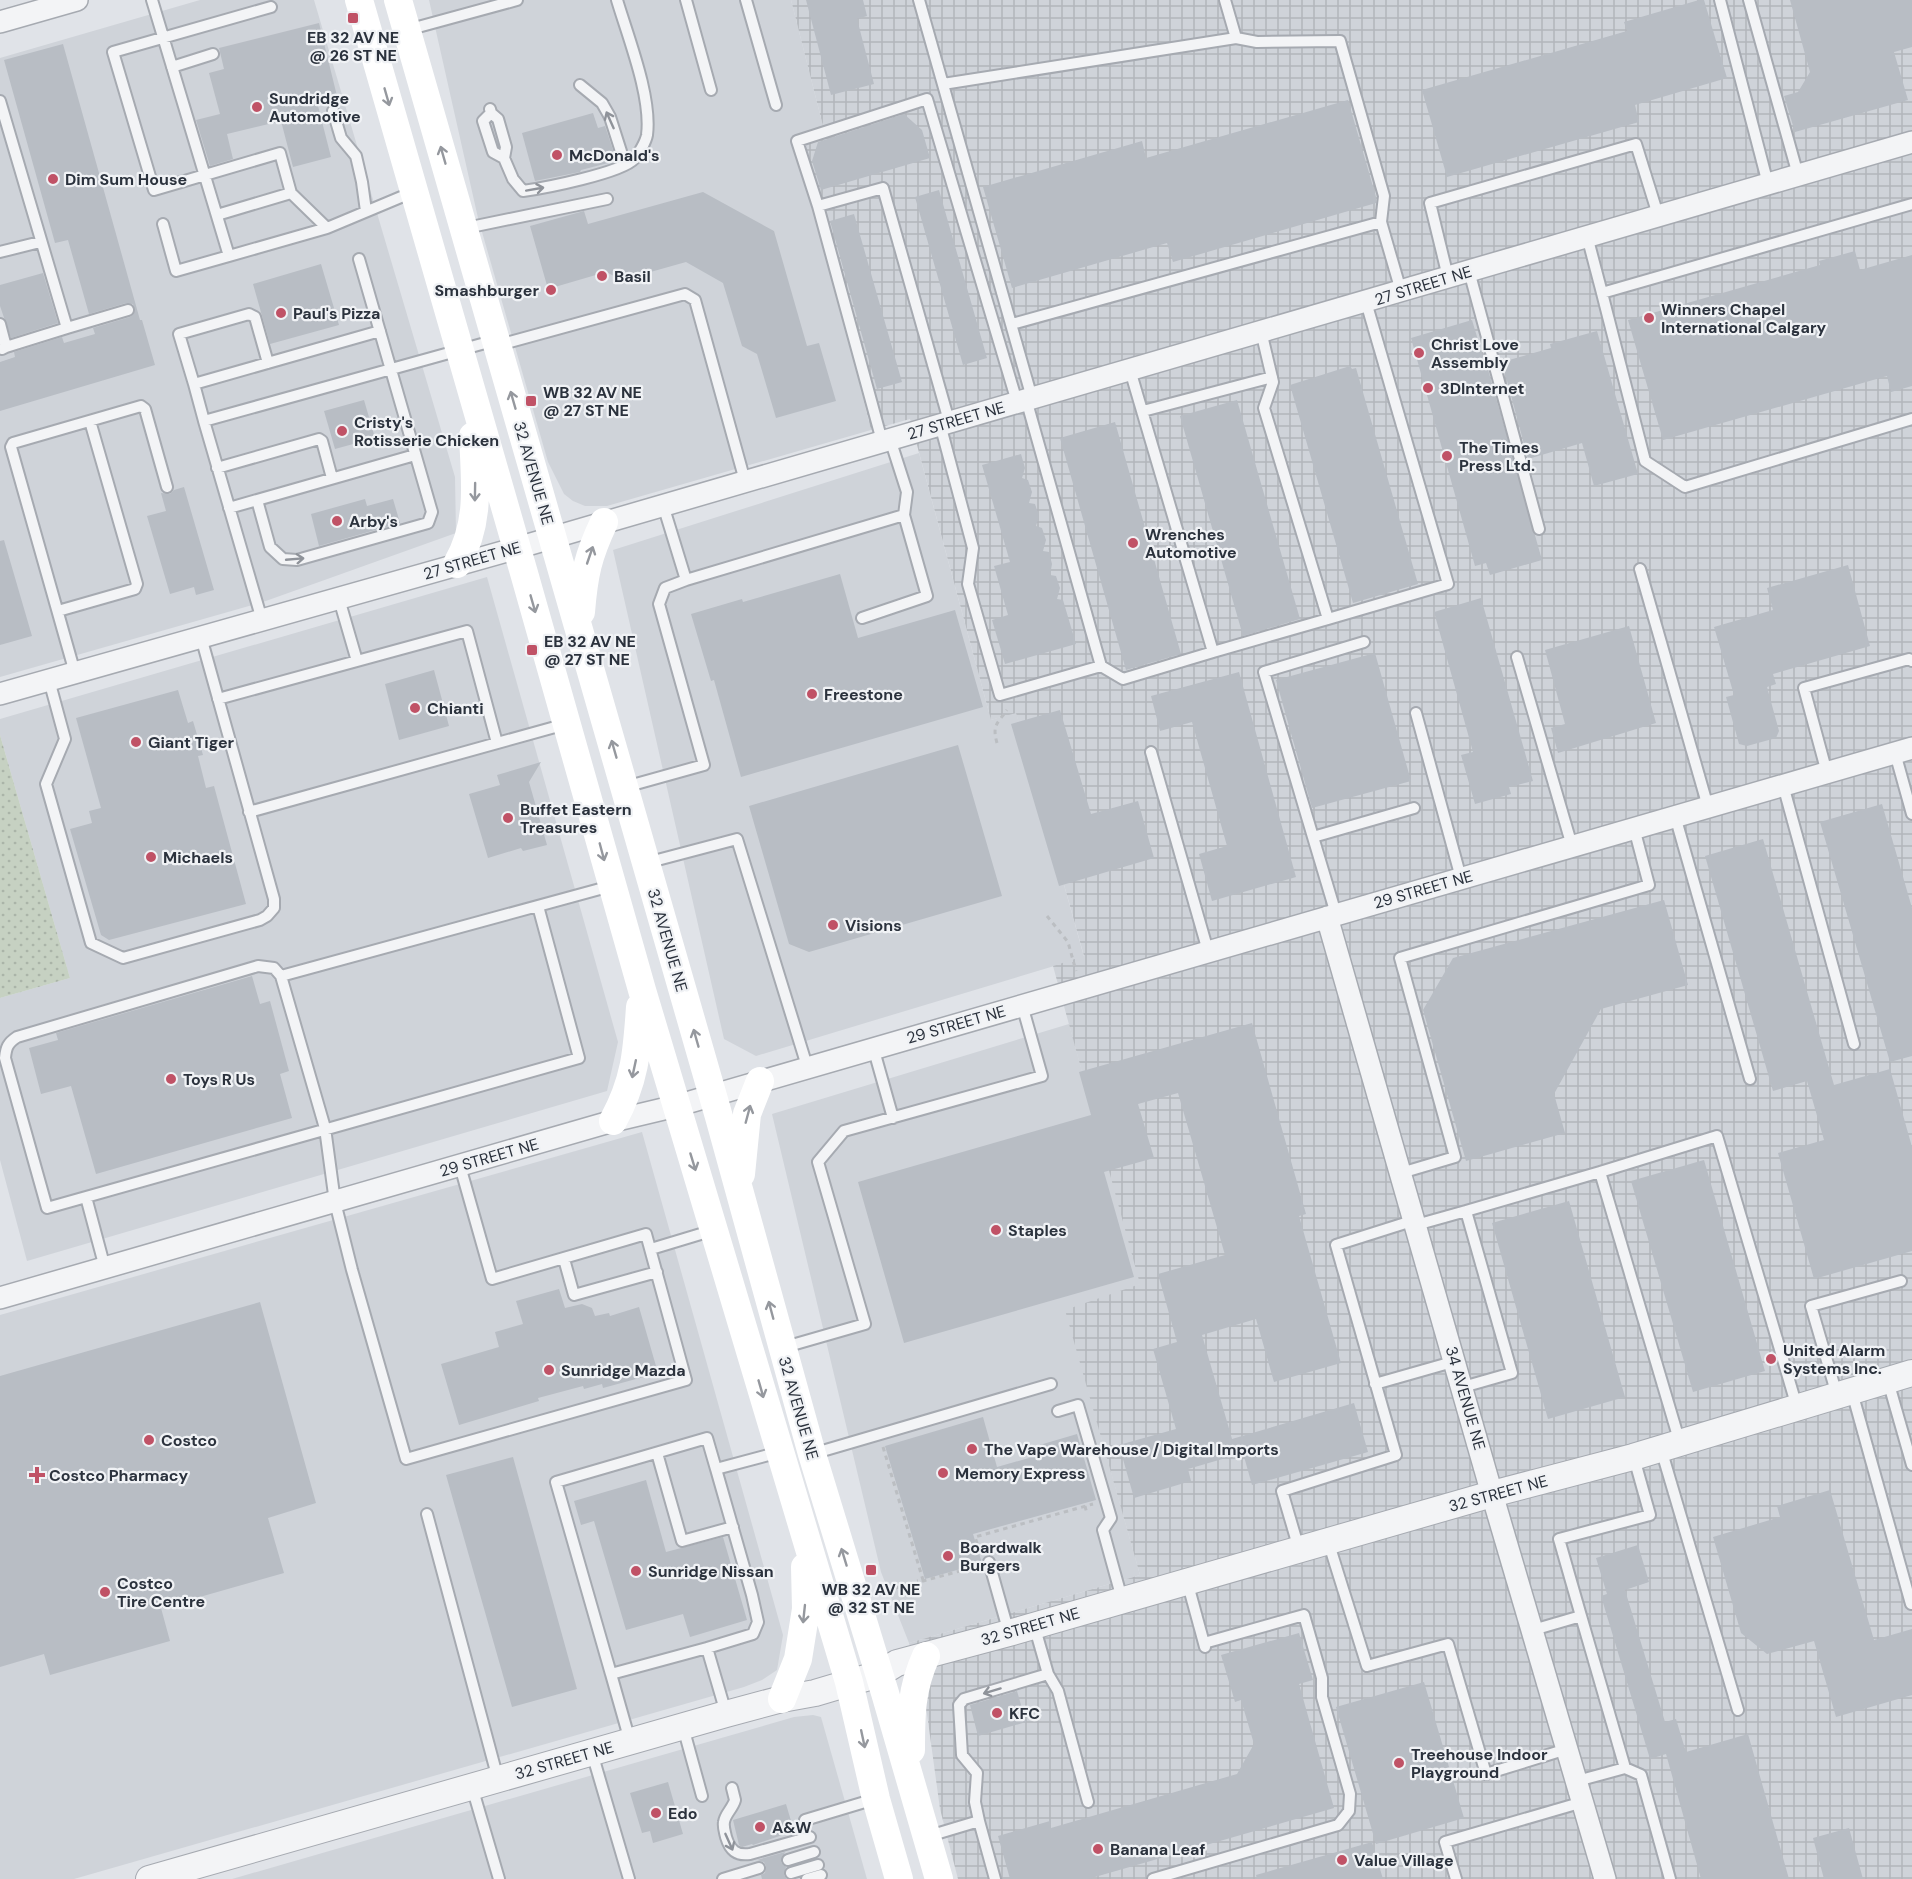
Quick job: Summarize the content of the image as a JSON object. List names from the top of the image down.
{
  "streets": {
    "main road": ["32 AVENUE NE"],
    "street": [
      "27 STREET NE",
      "29 STREET NE",
      "34 AVENUE NE",
      "32 STREET NE"
    ]
  },
  "crossings": [
    ["27 STREET NE", "32 AVENUE NE"],
    ["32 AVENUE NE", "29 STREET NE"],
    ["32 AVENUE NE", "32 STREET NE"],
    ["29 STREET NE", "34 AVENUE NE"],
    ["34 AVENUE NE", "32 STREET NE"]
  ],
  "places": {
    "transit": [
      "EB 32 AV NE @ 26 ST NE",
      "WB 32 AV NE @ 27 ST NE",
      "EB 32 AV NE @ 27 ST NE",
      "WB 32 AV NE @ 32 ST NE"
    ],
    "other": [
      "Sundridge Automotive",
      "McDonald's",
      "Dim Sum House",
      "Basil",
      "Smashburger",
      "Paul's Pizza",
      "Winners Chapel International Calgary",
      "Christ Love Assembly",
      "3DInternet",
      "Cristy's Rotisserie Chicken",
      "The Times Press Ltd.",
      "Arby's",
      "Wrenches Automotive",
      "Freestone",
      "Chianti",
      "Giant Tiger",
      "Buffet Eastern Treasures",
      "Michaels",
      "Visions",
      "Toys R Us",
      "Staples",
      "United Alarm Systems Inc.",
      "Sunridge Mazda",
      "Costco",
      "The Vape Warehouse / Digital Imports",
      "Memory Express",
      "Boardwalk Burgers",
      "Sunridge Nissan",
      "Costco Tire Centre",
      "KFC",
      "Treehouse Indoor Playground",
      "Edo",
      "A&W",
      "Banana Leaf",
      "Value Village"
    ],
    "health": ["Costco Pharmacy"]
  }
}
